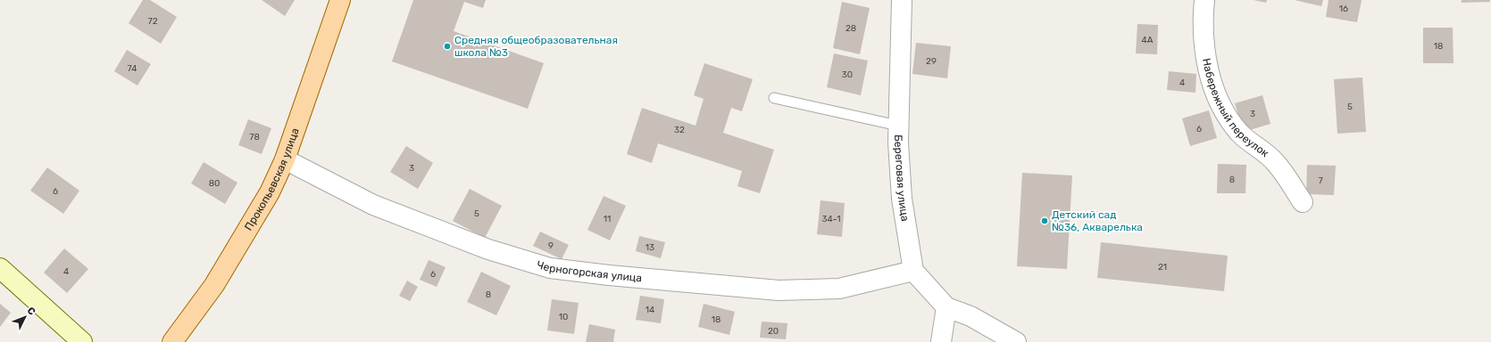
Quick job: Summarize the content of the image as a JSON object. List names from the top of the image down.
{
  "streets": {
    "main road": ["Прокопьевская улица"],
    "street": ["Набережный переулок", "Береговая улица", "Черногорская улица"]
  },
  "crossings": [
    ["Прокопьевская улица", "Черногорская улица"],
    ["Береговая улица", "Черногорская улица"]
  ],
  "places": ["Средняя общеобразовательная школа №3", "Детский сад №36, Акварелька"],
  "house_numbers": [
    "16",
    "72",
    "28",
    "4А",
    "18",
    "29",
    "74",
    "30",
    "4",
    "5",
    "3",
    "6",
    "32",
    "78",
    "3",
    "8",
    "7",
    "80",
    "6",
    "5",
    "11",
    "34-1",
    "9",
    "13",
    "21",
    "4",
    "6",
    "8",
    "14",
    "10",
    "18",
    "20"
  ],
  "north": "top right"
}
